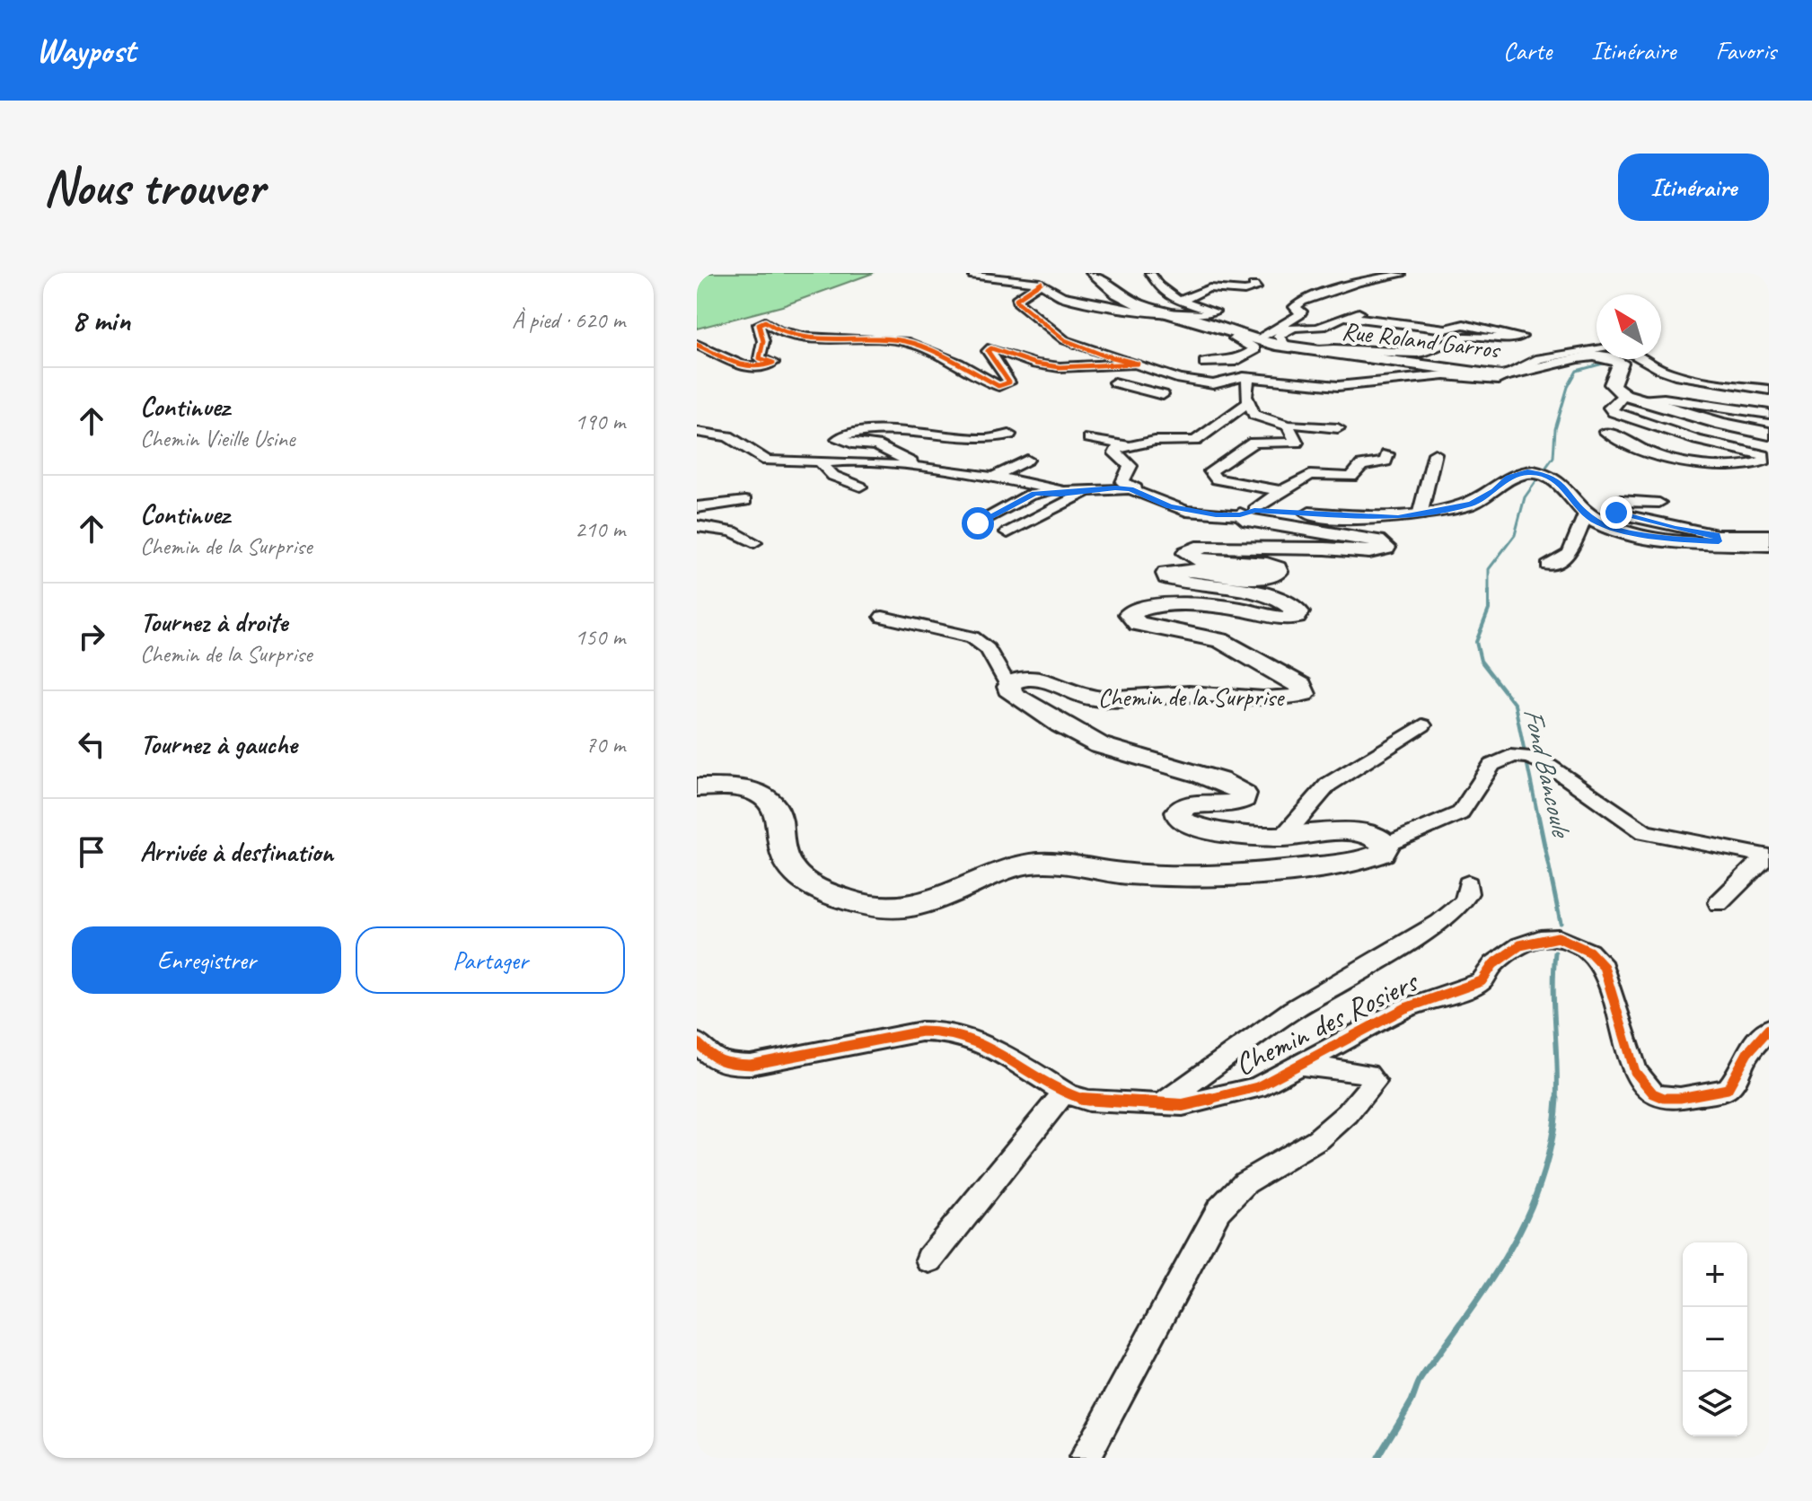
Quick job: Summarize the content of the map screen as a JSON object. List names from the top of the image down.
{
  "streets": {
    "main road": ["Rue Roland Garros", "Chemin de la Surprise"],
    "street": ["Chemin des Rosiers"]
  },
  "water": ["Fond Bancoule"],
  "north": "top left",
  "page": {
    "header": "Waypost",
    "nav": ["Carte", "Itinéraire", "Favoris"],
    "buttons": [
      "Itinéraire",
      ["Enregistrer", "Partager"]
    ],
    "title": "Nous trouver",
    "heading": ["8 min", "À pied · 620 m"],
    "list": [
      ["Continuez", "Chemin Vieille Usine", "190 m"],
      ["Continuez", "Chemin de la Surprise", "210 m"],
      ["Tournez à droite", "Chemin de la Surprise", "150 m"],
      ["Tournez à gauche", "70 m"],
      "Arrivée à destination"
    ],
    "map_buttons": ["+", "−"]
  }
}
